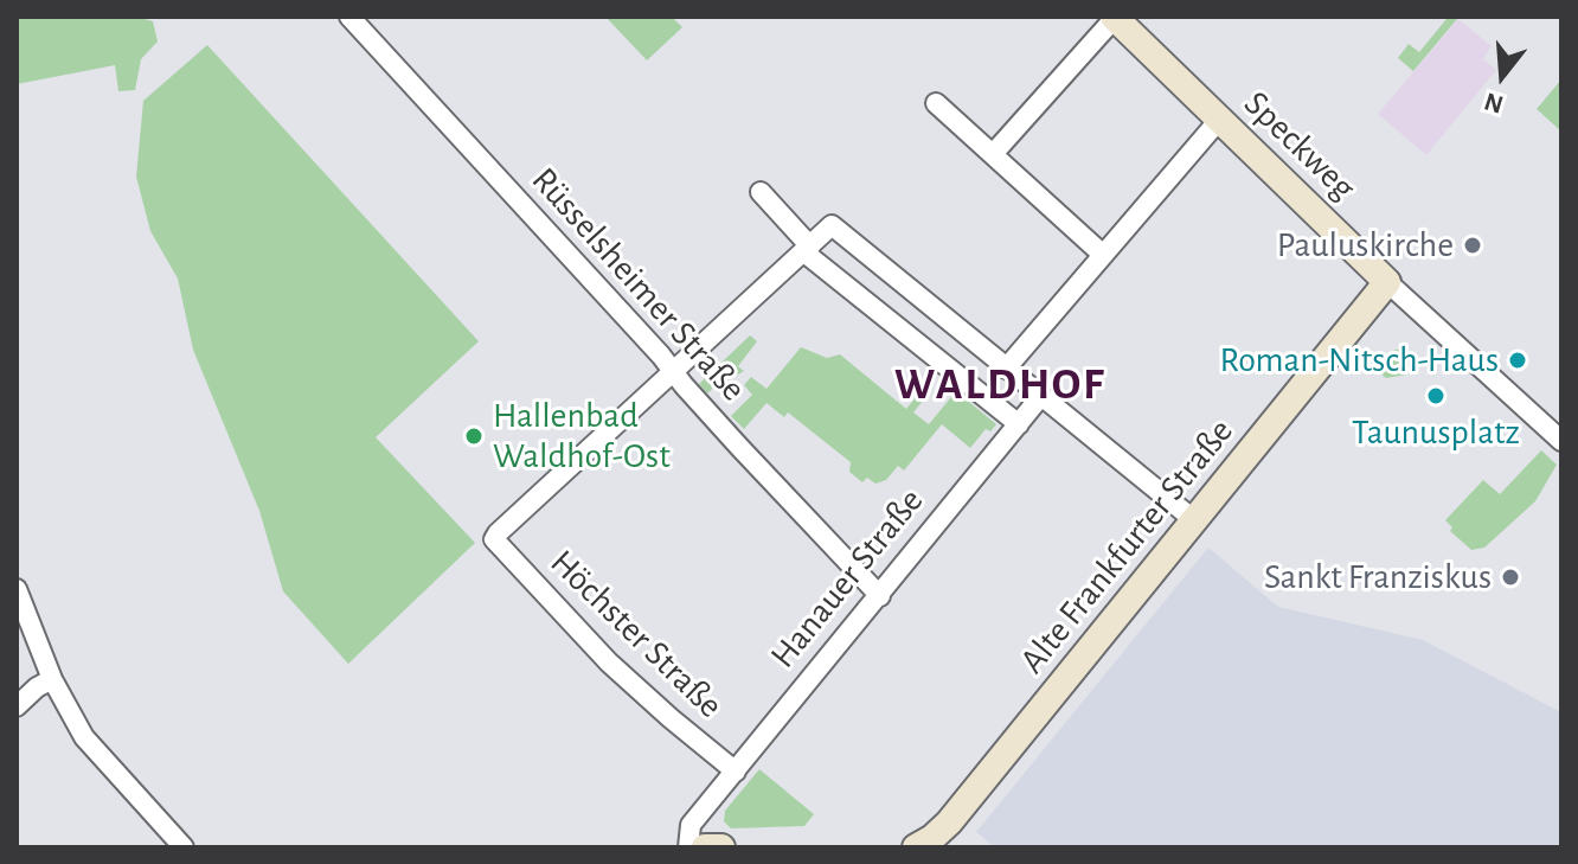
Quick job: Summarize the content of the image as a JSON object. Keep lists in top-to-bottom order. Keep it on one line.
{"streets":{"street":["Speckweg","Rüsselsheimer Straße","Alte Frankfurter Straße","Hanauer Straße","Höchster Straße"]},"crossings":[["Speckweg","Alte Frankfurter Straße"],["Rüsselsheimer Straße","Hanauer Straße"],["Rüsselsheimer Straße","Höchster Straße"],["Hanauer Straße","Höchster Straße"]],"districts":["WALDHOF"],"places":["Pauluskirche","Roman-Nitsch-Haus","Taunusplatz","Hallenbad Waldhof-Ost","Sankt Franziskus"],"north":"bottom"}
